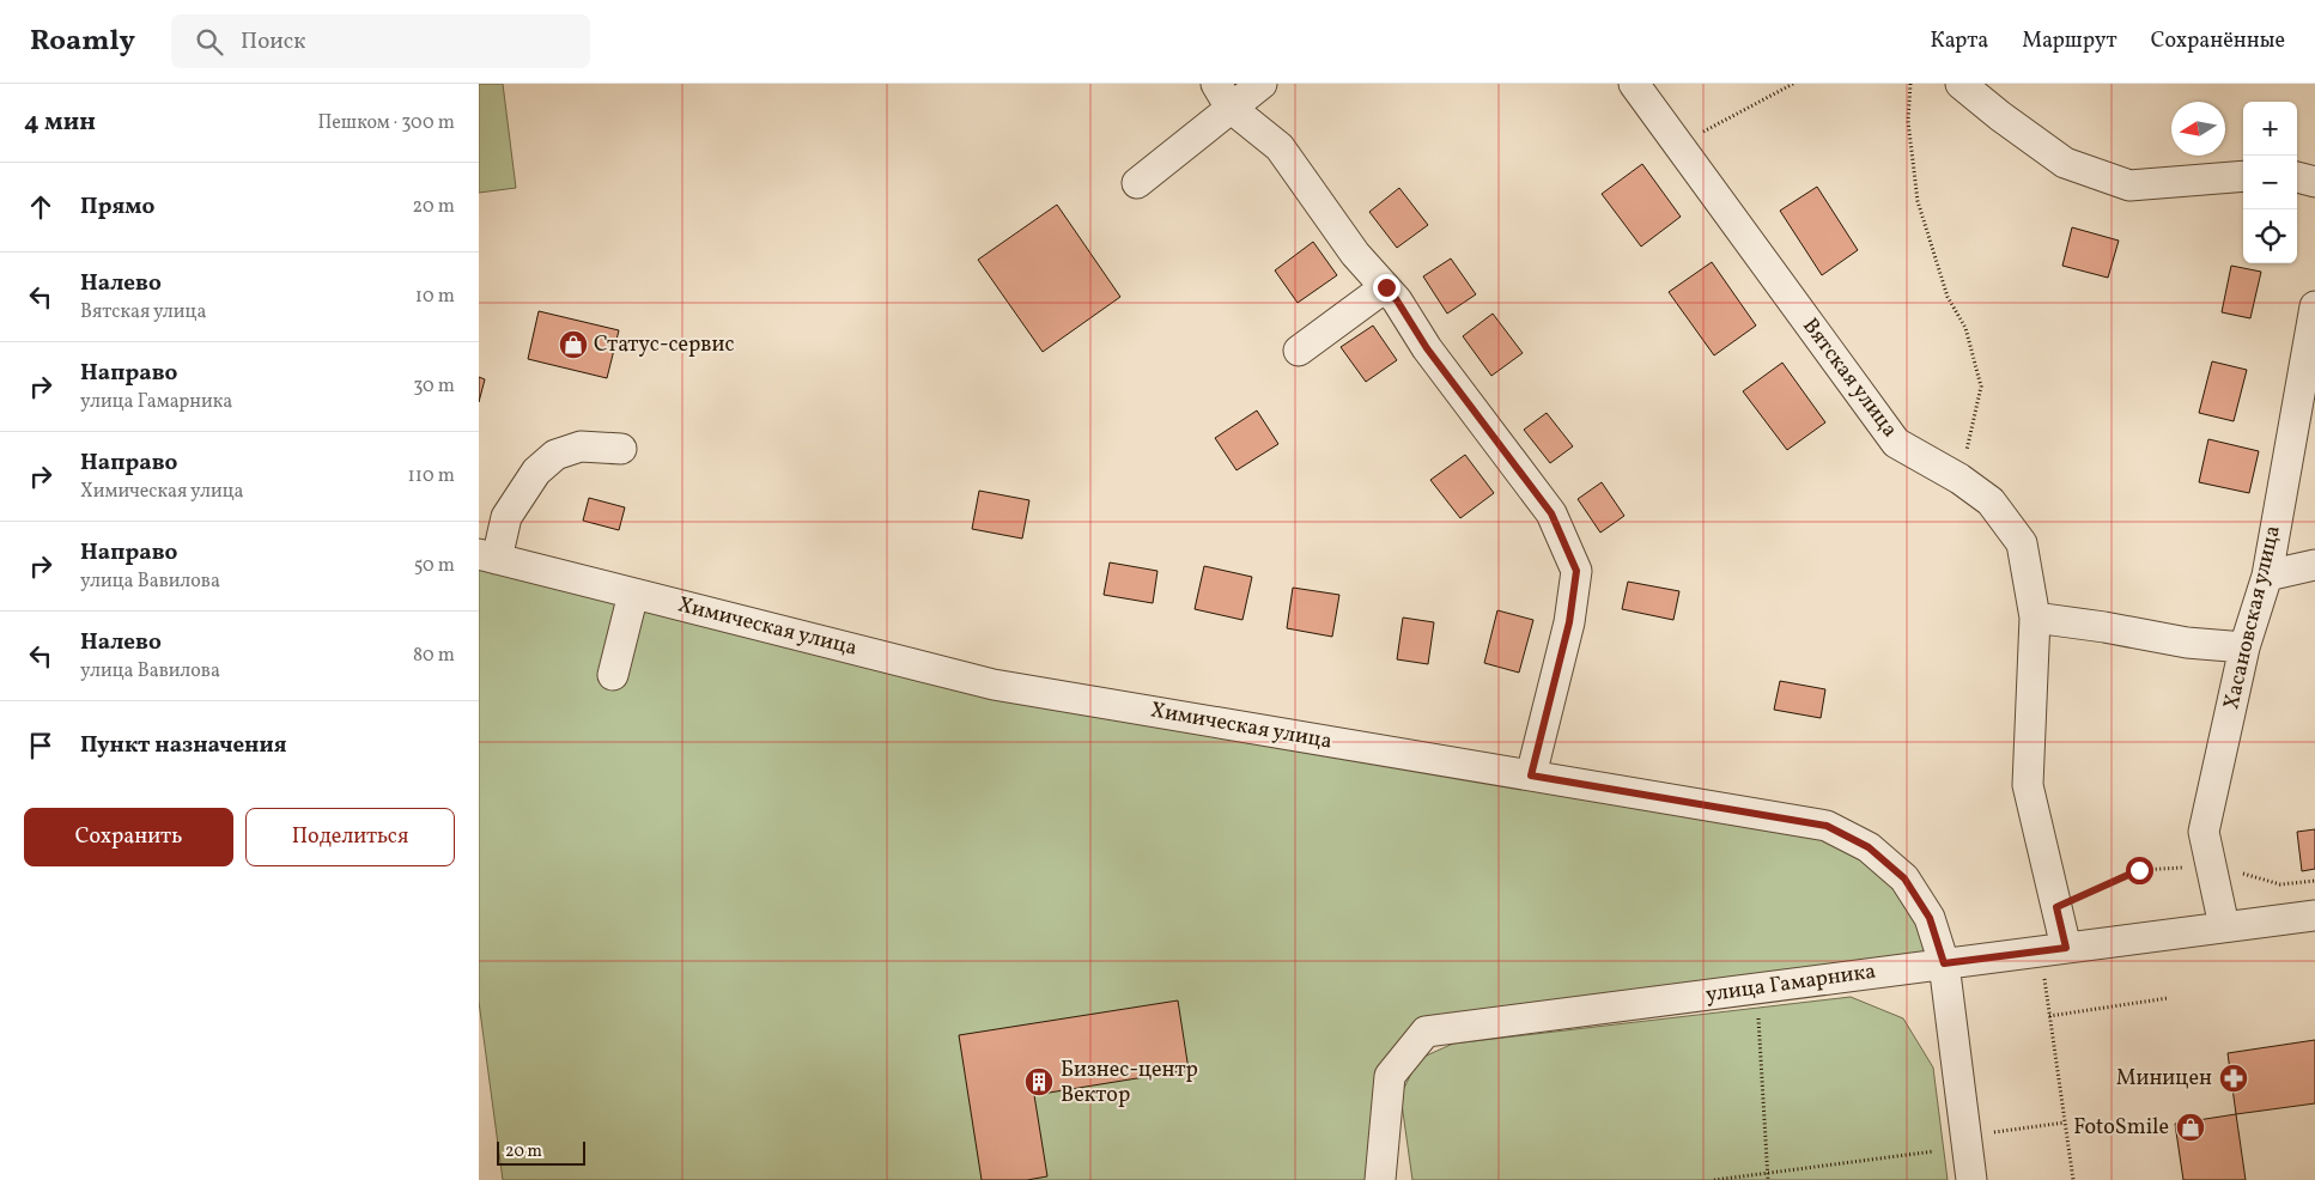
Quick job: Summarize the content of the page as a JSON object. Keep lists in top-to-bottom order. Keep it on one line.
{"streets":{"street":["Вятская улица","Хасановская улица","Химическая улица","улица Гамарника"]},"crossings":[["Вятская улица","улица Гамарника"],["Хасановская улица","улица Гамарника"],["Химическая улица","улица Гамарника"]],"places":{"shop":["Статус-сервис","FotoSmile"],"pharmacy":["Миницен"],"building":["Бизнес-центр Вектор"]},"scale_bar":"20 m","north":"left","page":{"header":"Roamly","search":"Поиск","nav":["Карта","Маршрут","Сохранённые"],"heading":["4 мин","Пешком · 300 m"],"map_buttons":["+","−"],"list":[["Прямо","20 m"],["Налево","Вятская улица","10 m"],["Направо","улица Гамарника","30 m"],["Направо","Химическая улица","110 m"],["Направо","улица Вавилова","50 m"],["Налево","улица Вавилова","80 m"],"Пункт назначения"],"buttons":["Сохранить","Поделиться"],"scale":"20 m"}}
